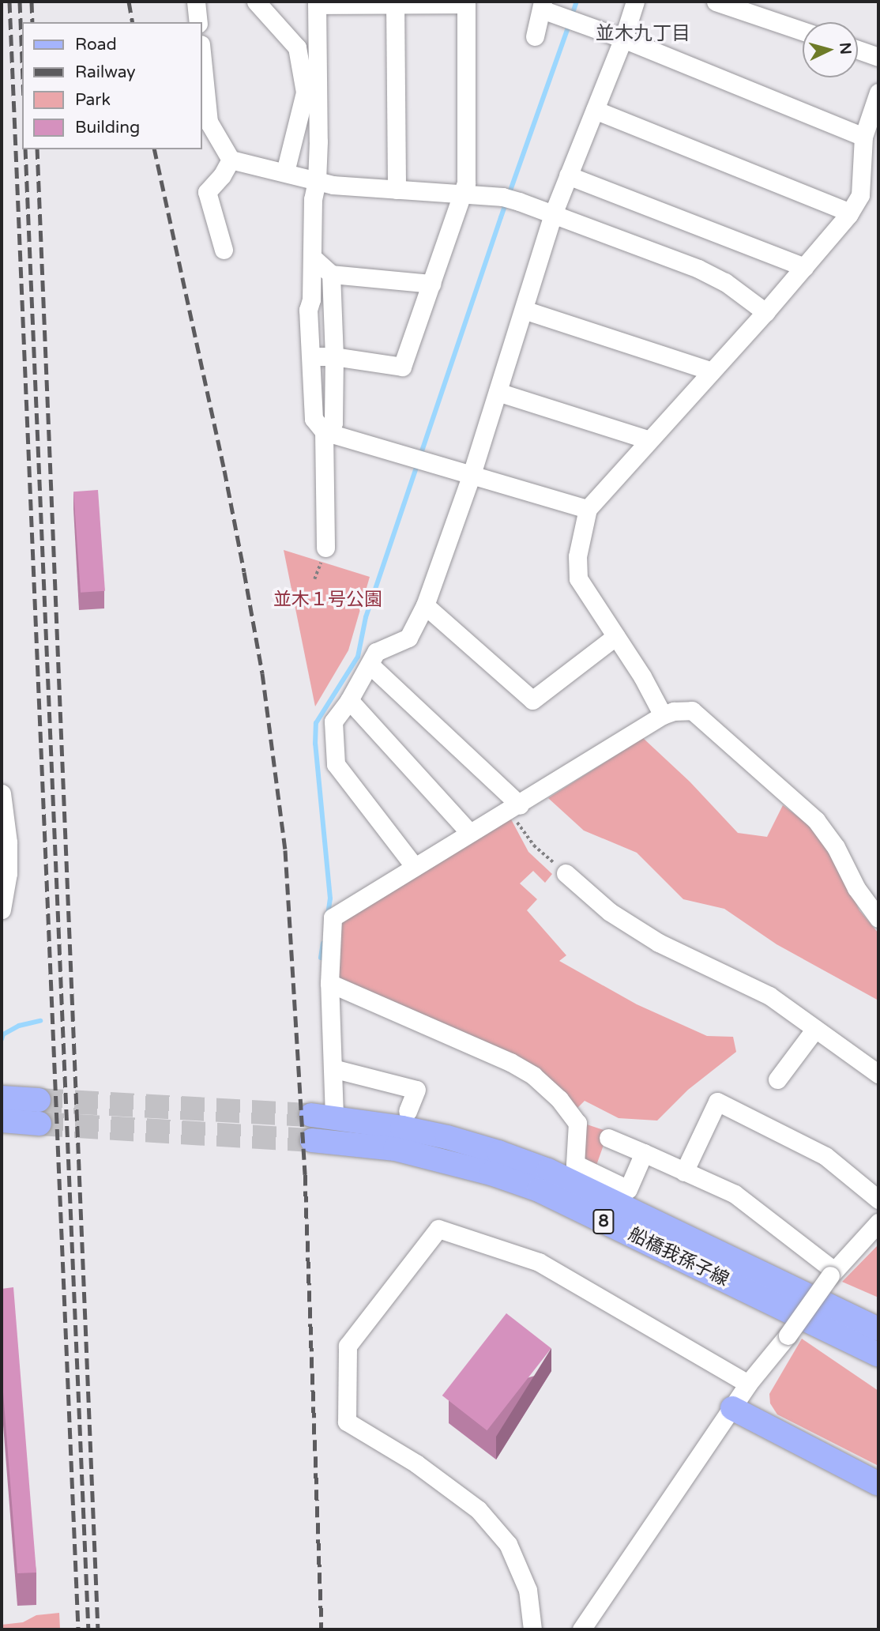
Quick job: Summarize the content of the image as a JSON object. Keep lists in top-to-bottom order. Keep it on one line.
{"streets":{"main road":["8","船橋我孫子線"]},"districts":["並木九丁目"],"parks":["並木１号公園"],"legend":["Road","Railway","Park","Building"],"north":"right"}
